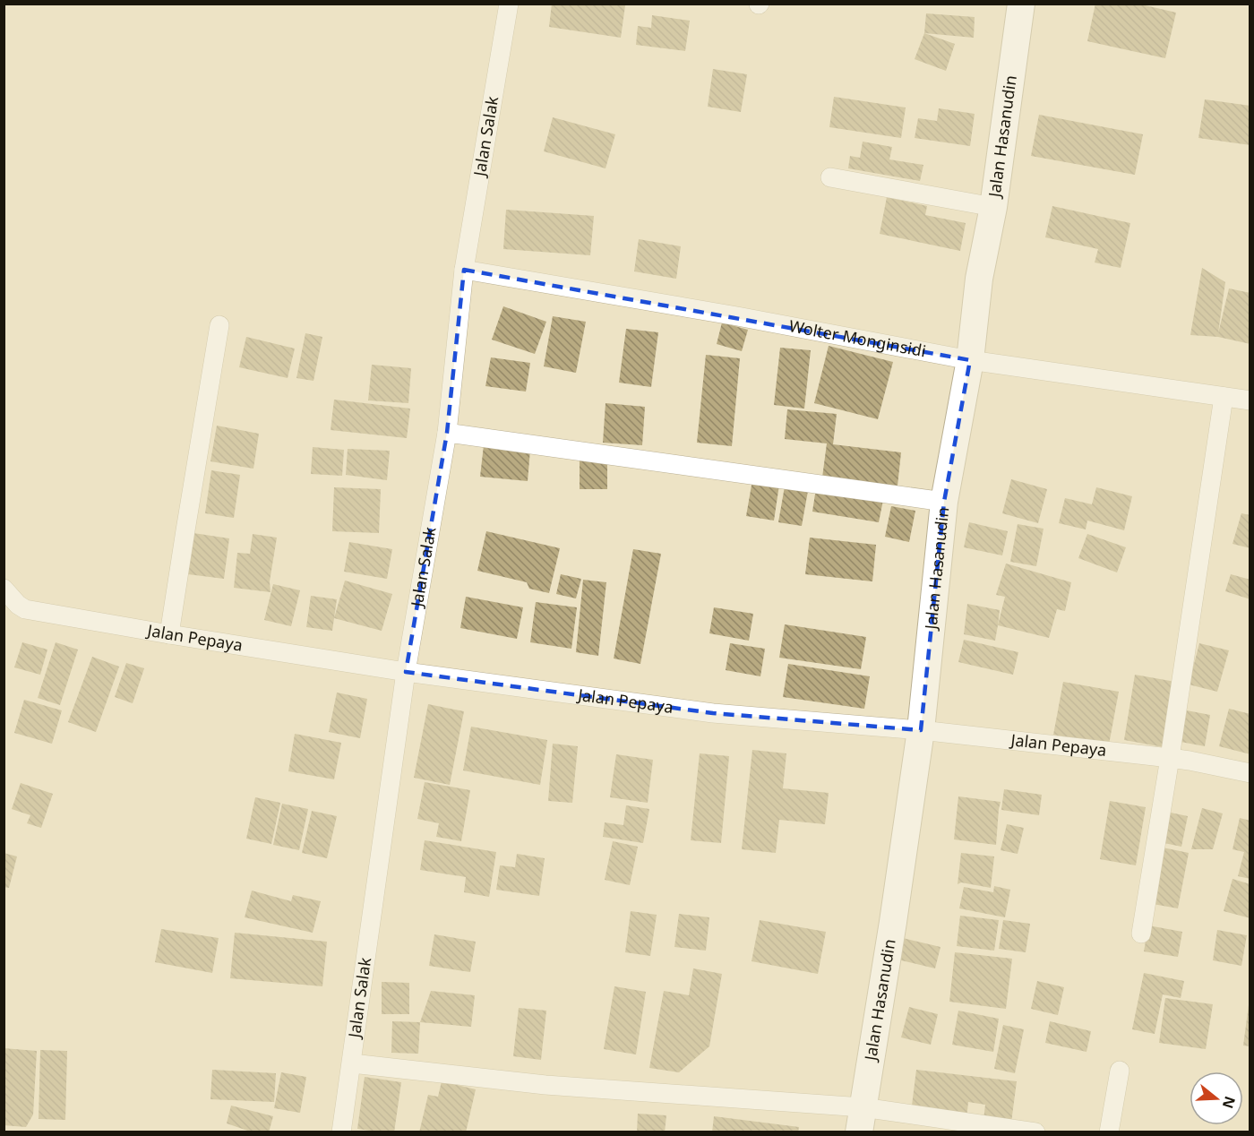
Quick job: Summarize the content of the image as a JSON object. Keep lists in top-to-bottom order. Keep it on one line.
{"streets":{"main road":["Jalan Hasanudin"],"street":["Jalan Salak","Wolter Monginsidi","Jalan Pepaya"]},"crossings":[["Jalan Salak","Wolter Monginsidi"],["Jalan Salak","Jalan Pepaya"],["Jalan Hasanudin","Wolter Monginsidi"],["Jalan Hasanudin","Jalan Pepaya"]],"north":"right"}
